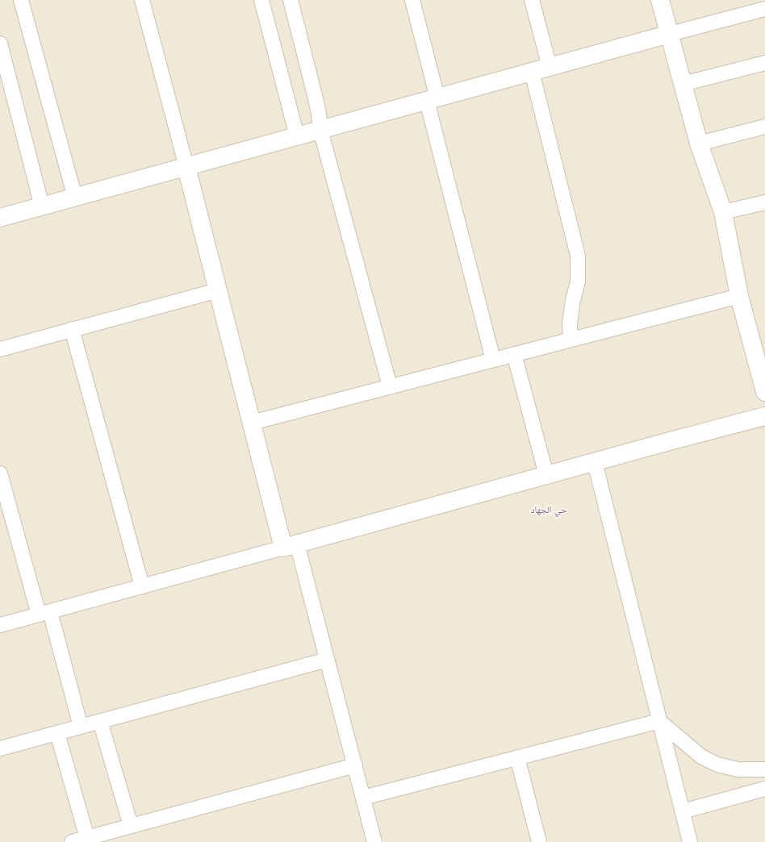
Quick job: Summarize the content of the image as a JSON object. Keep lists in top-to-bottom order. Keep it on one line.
{"districts":["حي الجهاد"]}
